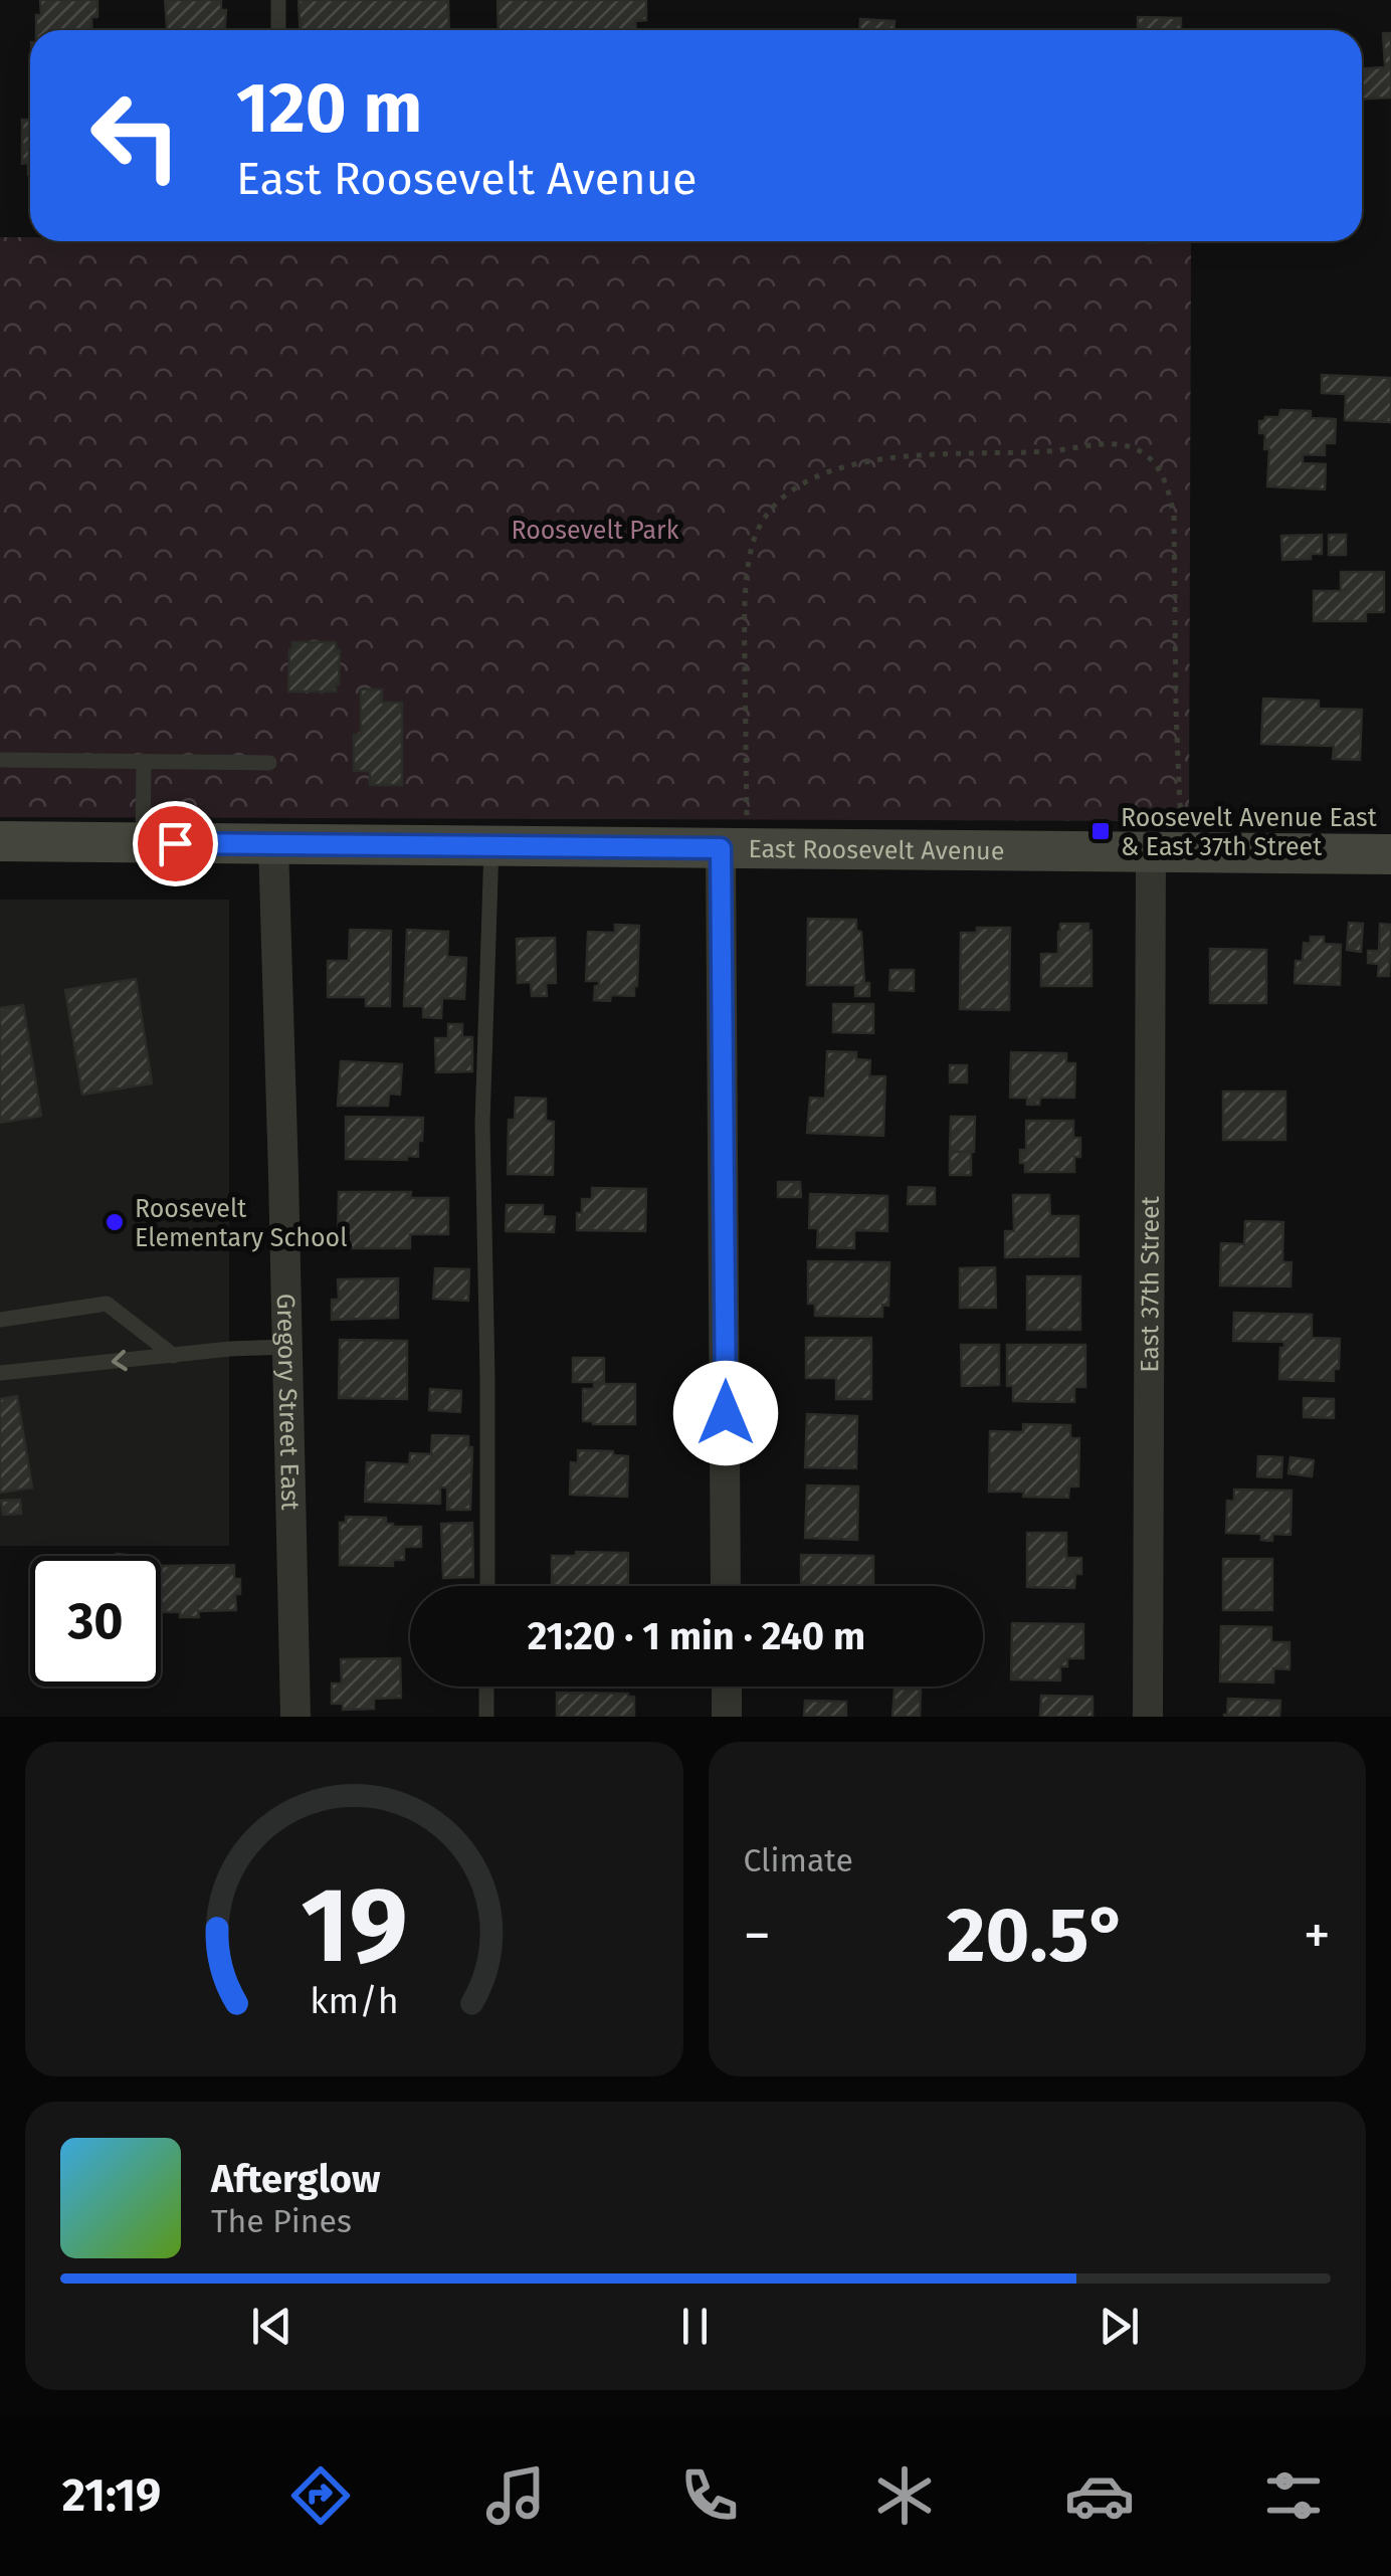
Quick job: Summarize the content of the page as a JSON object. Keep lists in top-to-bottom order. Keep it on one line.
{"streets":{"street":["East Roosevelt Avenue","East 37th Street","Gregory Street East"]},"crossings":[["East Roosevelt Avenue","East 37th Street"],["East Roosevelt Avenue","Gregory Street East"]],"parks":["Roosevelt Park"],"places":{"transit":["Roosevelt Avenue East & East 37th Street"],"other":["Roosevelt Elementary School"]},"page":{"turn":["120 m","East Roosevelt Avenue"],"limit":"30","trip":"21:20 · 1 min · 240 m","tile":"Climate","heat":["−","20.5°","+"],"song":["Afterglow","The Pines"],"tabs":"21:19","gauge":["19","km/h"]}}
